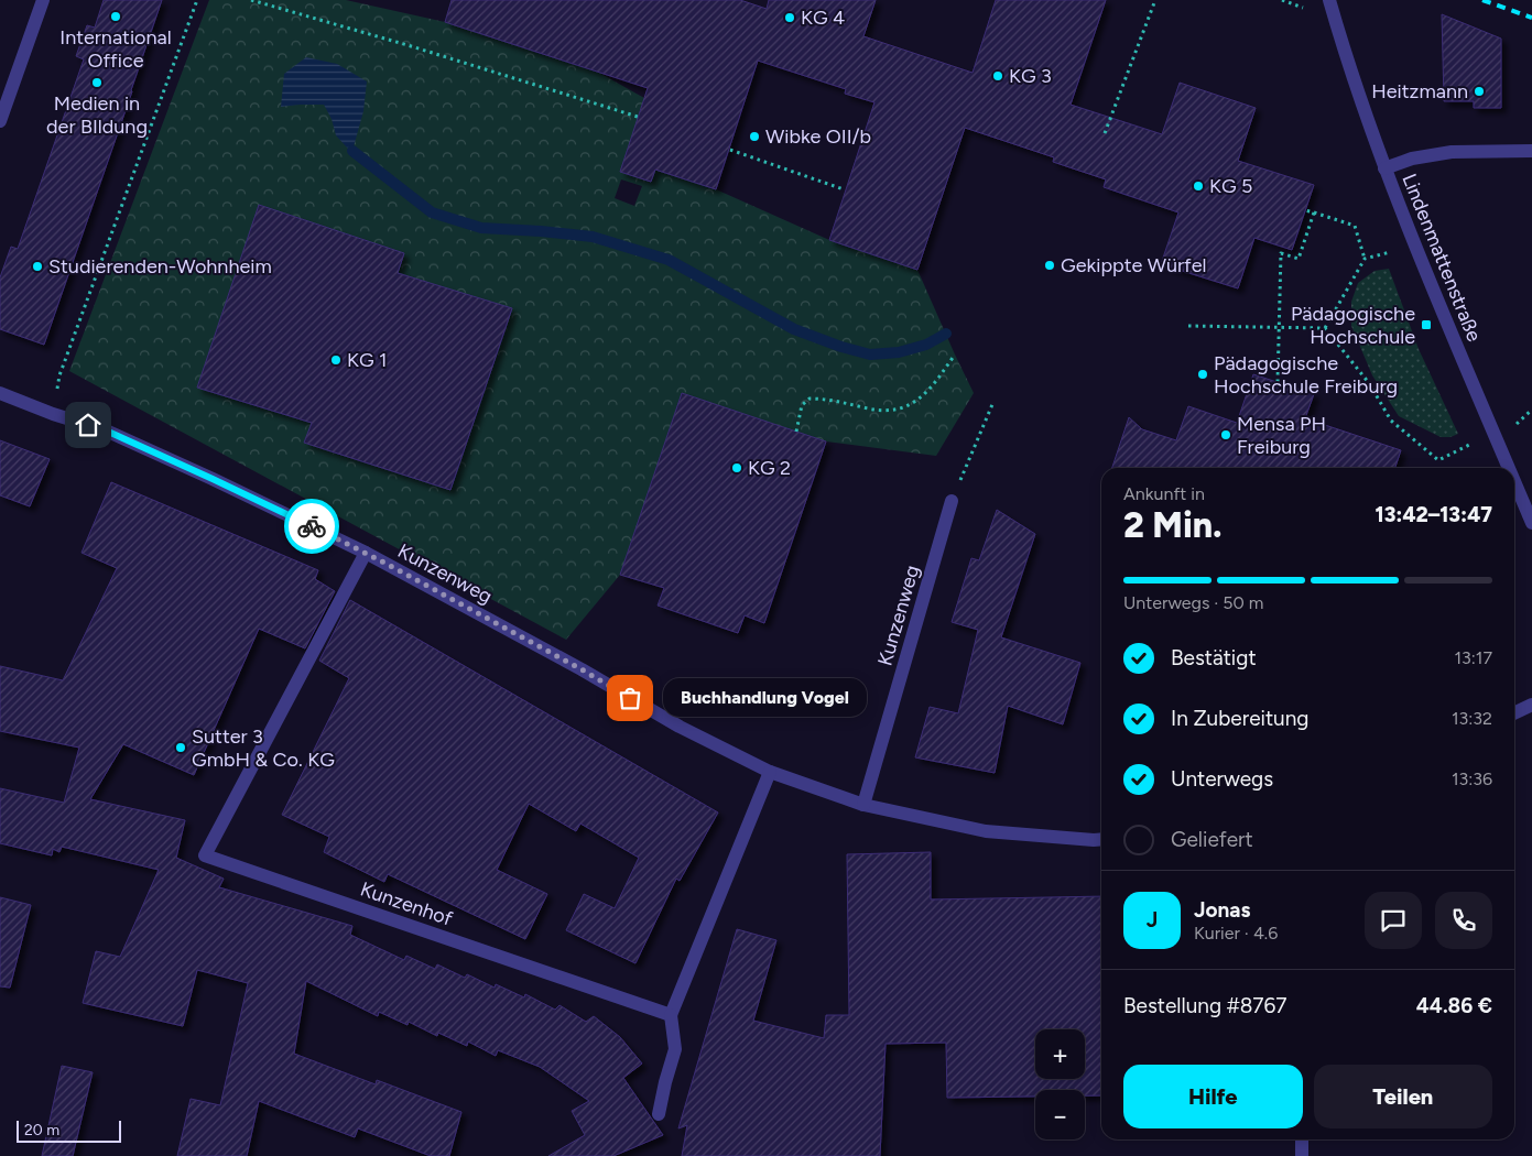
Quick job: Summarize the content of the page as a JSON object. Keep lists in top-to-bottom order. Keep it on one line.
{"streets":{"street":["Lindenmattenstraße","Kunzenweg","Kunzenhof"]},"crossings":[["Kunzenweg","Kunzenhof"]],"places":{"other":["International Office","KG 4","KG 3","Medien in der BIldung","Heitzmann","Wibke OII/b","KG 5","Gekippte Würfel","Studierenden-Wohnheim","KG 1","Pädagogische Hochschule Freiburg","Mensa PH Freiburg","KG 2","Buchhandlung Vogel","Sutter 3 GmbH & Co. KG"],"transit":["Pädagogische Hochschule"]},"scale_bar":"20 m","page":{"heading":["2 Min.","Ankunft in","13:42–13:47"],"panel":["Jonas","Kurier · 4.6","Bestellung #8767","44.86 €"],"bar":"Unterwegs · 50 m","list":[["Bestätigt","13:17"],["In Zubereitung","13:32"],["Unterwegs","13:36"],"Geliefert"],"bubble":"Buchhandlung Vogel","round":"J","map_buttons":["+","−"],"buttons":["Hilfe","Teilen"],"scale":"20 m"}}
